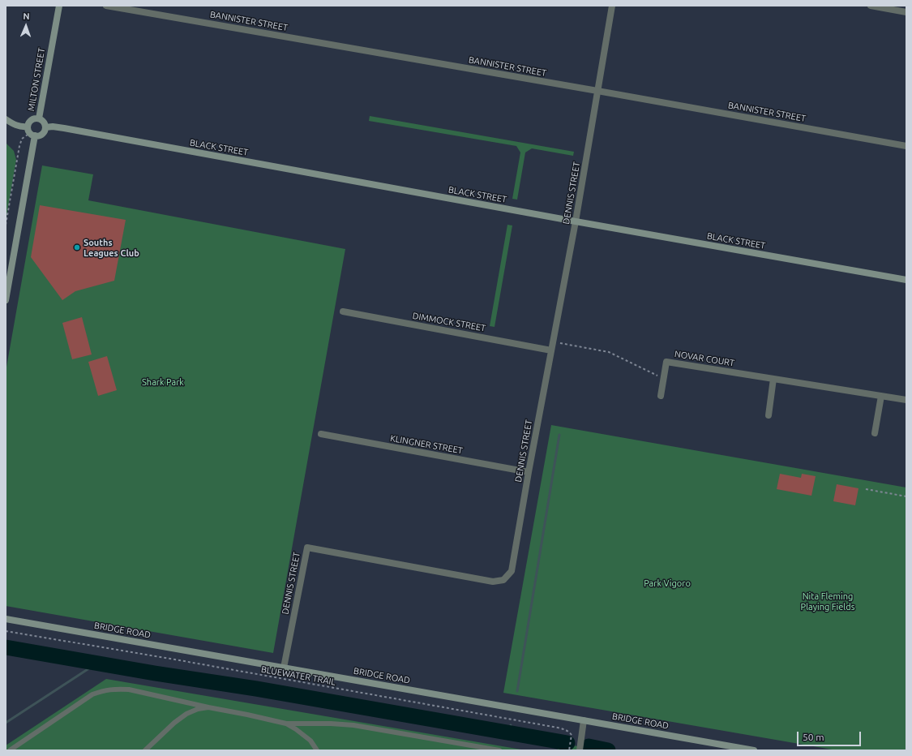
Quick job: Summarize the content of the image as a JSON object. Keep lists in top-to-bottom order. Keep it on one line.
{"streets":{"street":["BANNISTER STREET","MILTON STREET","BLACK STREET","DENNIS STREET","DIMMOCK STREET","NOVAR COURT","KLINGNER STREET","BRIDGE ROAD"],"path":["BLUEWATER TRAIL"]},"crossings":[["BANNISTER STREET","DENNIS STREET"],["MILTON STREET","BLACK STREET"],["BLACK STREET","DENNIS STREET"],["DENNIS STREET","DIMMOCK STREET"],["DENNIS STREET","KLINGNER STREET"],["DENNIS STREET","BRIDGE ROAD"]],"parks":["Shark Park","Park Vigoro","Nita Fleming Playing Fields"],"places":["Souths Leagues Club"],"scale_bar":"50 m","north":"top"}
